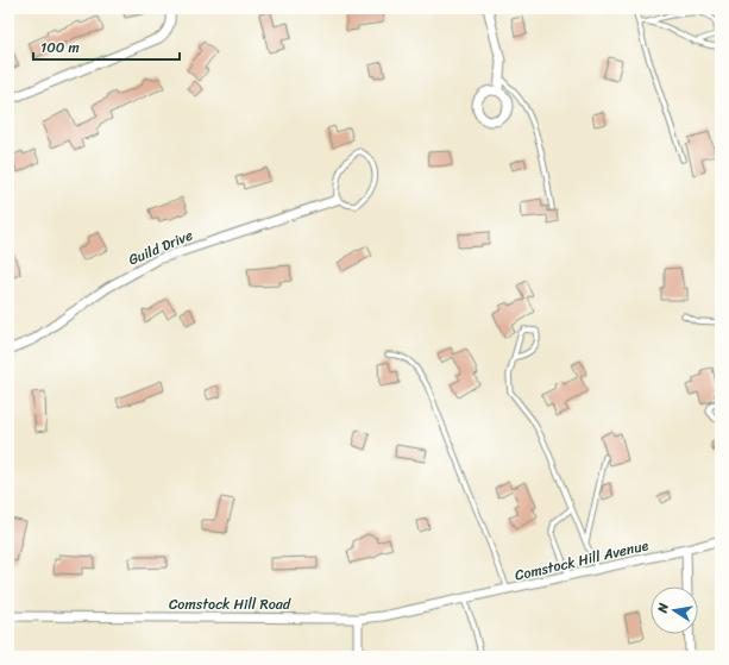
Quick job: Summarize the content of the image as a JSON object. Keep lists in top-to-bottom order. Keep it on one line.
{"streets":{"street":["Guild Drive","Comstock Hill Avenue","Comstock Hill Road"]},"crossings":[["Comstock Hill Avenue","Comstock Hill Road"]],"scale_bar":"100 m","north":"left"}
